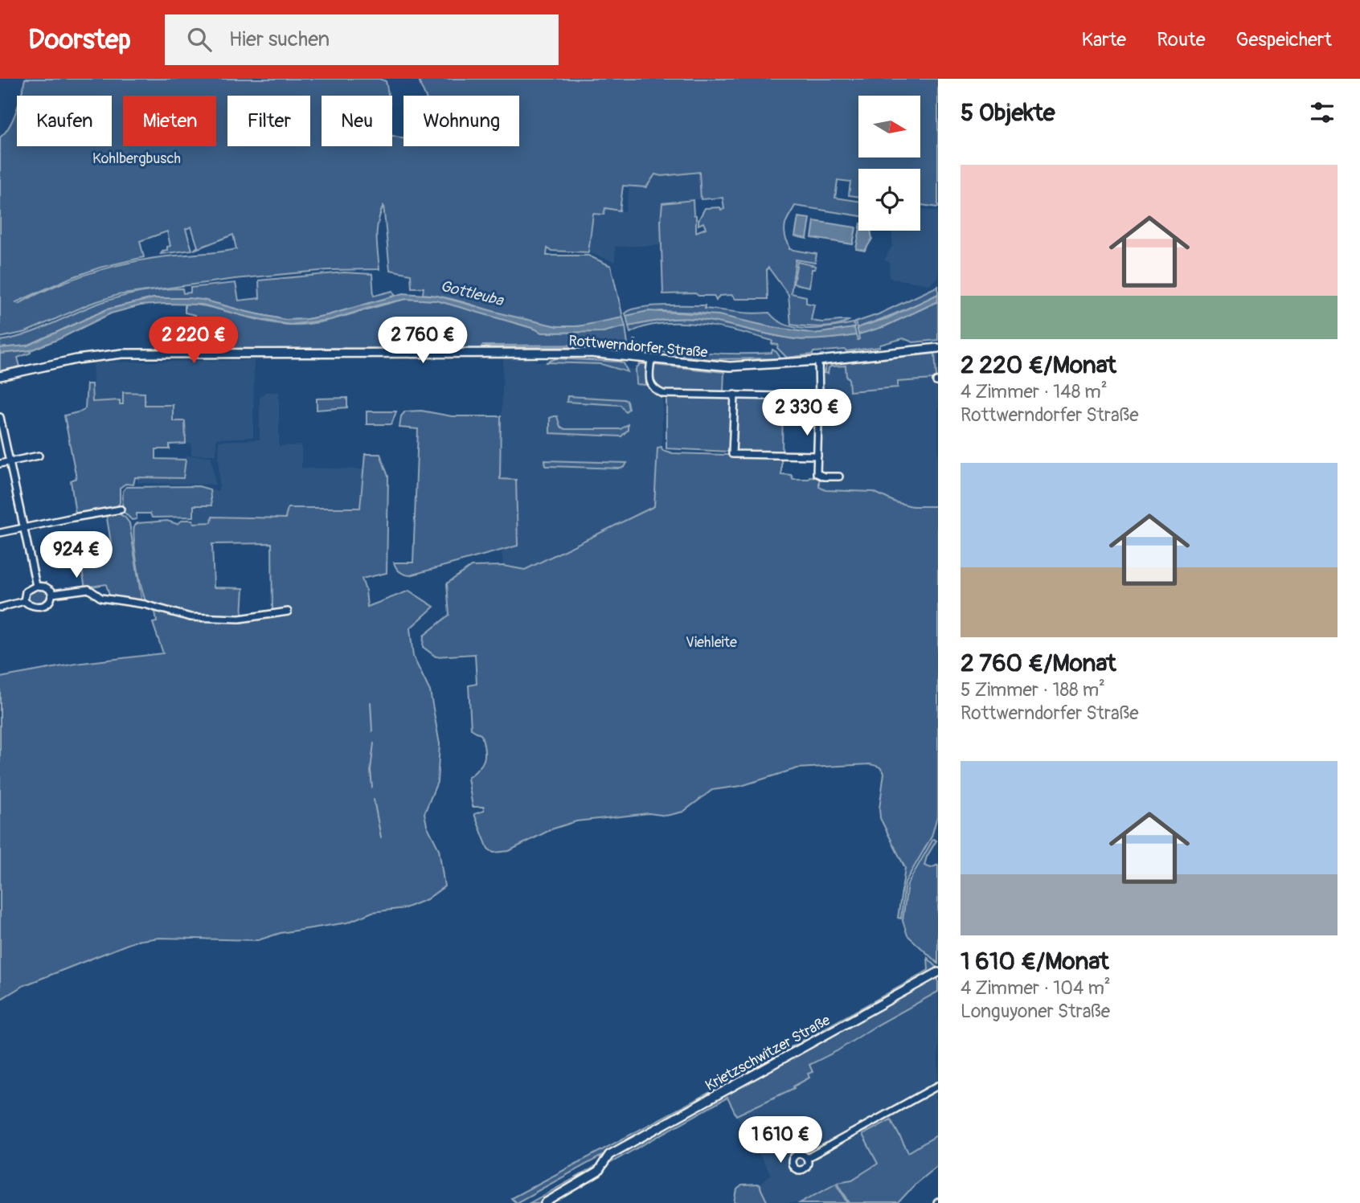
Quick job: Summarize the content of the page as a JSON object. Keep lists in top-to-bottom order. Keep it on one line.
{"streets":{"main road":["Rottwerndorfer Straße","Krietzschwitzer Straße"]},"water":["Gottleuba"],"parks":["Kohlbergbusch","Viehleite"],"north":"right","page":{"header":"Doorstep","search":"Hier suchen","nav":["Karte","Route","Gespeichert"],"heading":"5 Objekte","chip":["Kaufen","Mieten","Filter","Neu","Wohnung"],"list":[{"name":"2 220 €/Monat","note":"4 Zimmer · 148 m² · Rottwerndorfer Straße"},{"name":"2 760 €/Monat","note":"5 Zimmer · 188 m² · Rottwerndorfer Straße"},{"name":"1 610 €/Monat","note":"4 Zimmer · 104 m² · Longuyoner Straße"}],"price":["2 220 €","2 760 €","2 330 €","924 €","1 610 €"]}}
